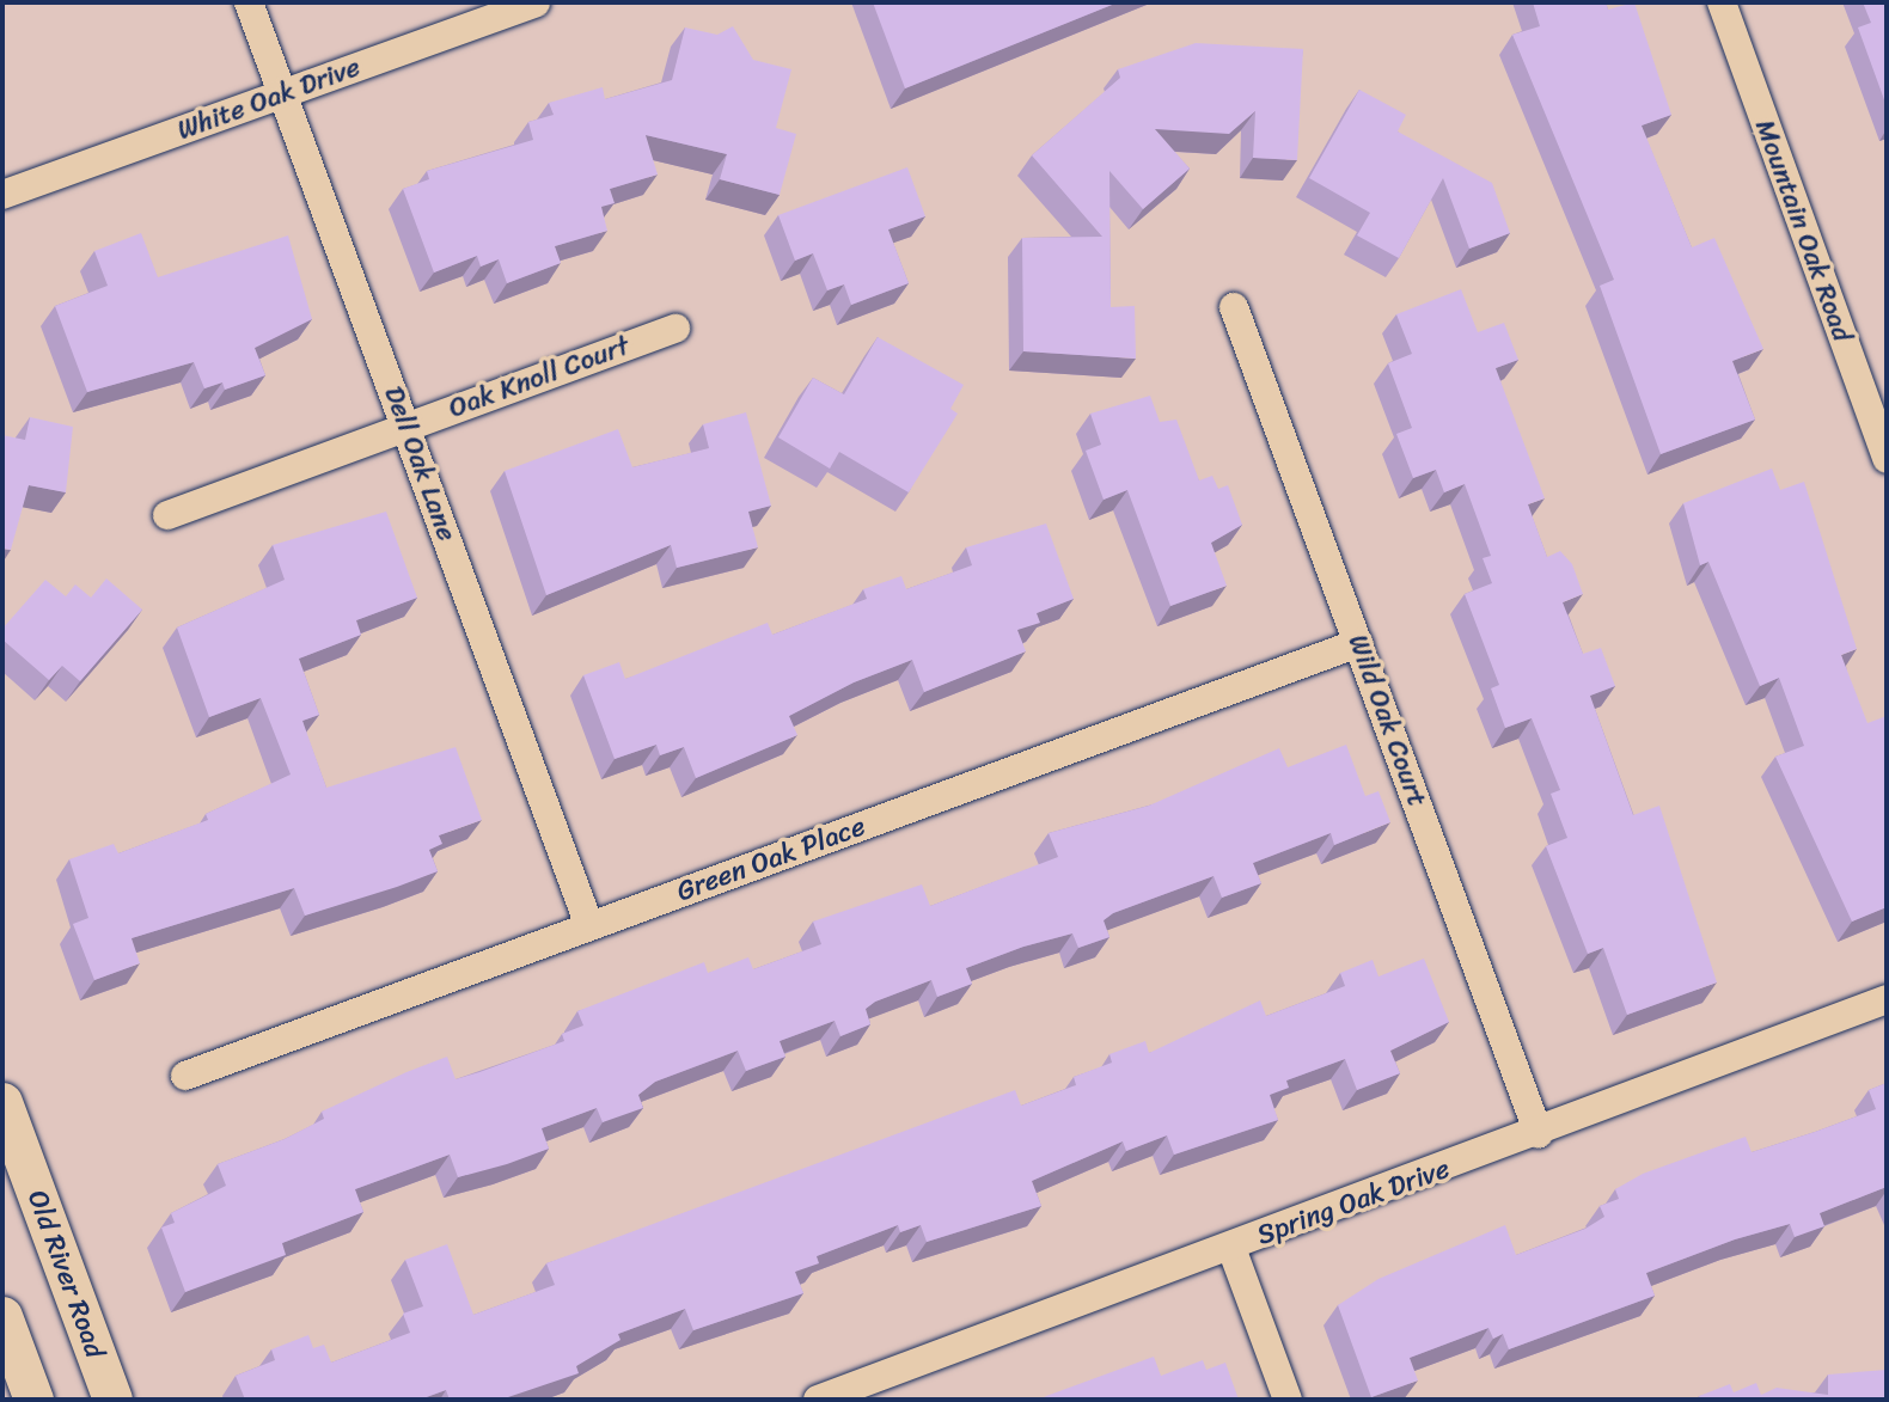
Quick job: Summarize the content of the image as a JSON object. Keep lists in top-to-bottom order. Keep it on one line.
{"streets":{"main road":["Old River Road"],"street":["White Oak Drive","Mountain Oak Road","Oak Knoll Court","Dell Oak Lane","Wild Oak Court","Green Oak Place","Spring Oak Drive"]},"crossings":[["White Oak Drive","Dell Oak Lane"],["Oak Knoll Court","Dell Oak Lane"],["Dell Oak Lane","Green Oak Place"],["Wild Oak Court","Green Oak Place"],["Wild Oak Court","Spring Oak Drive"]]}
